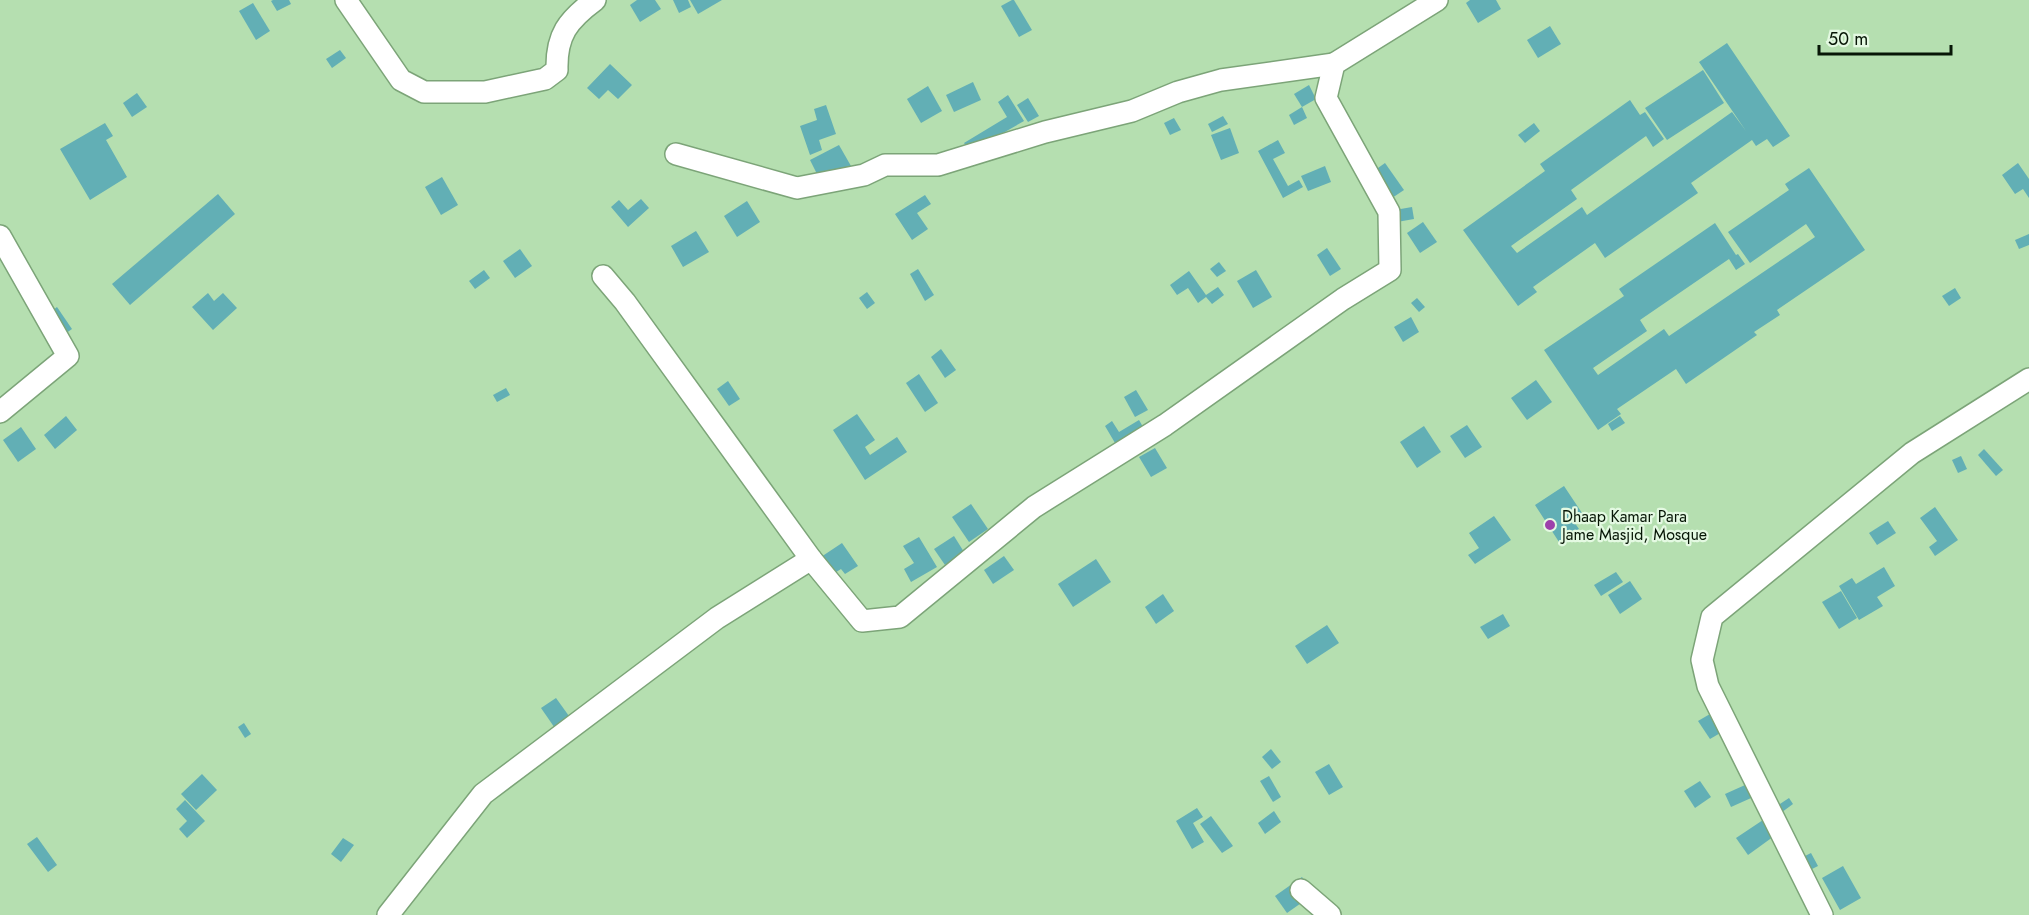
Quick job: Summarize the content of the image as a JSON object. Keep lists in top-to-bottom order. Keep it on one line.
{"places":["Dhaap Kamar Para Jame Masjid, Mosque"],"scale_bar":"50 m"}
